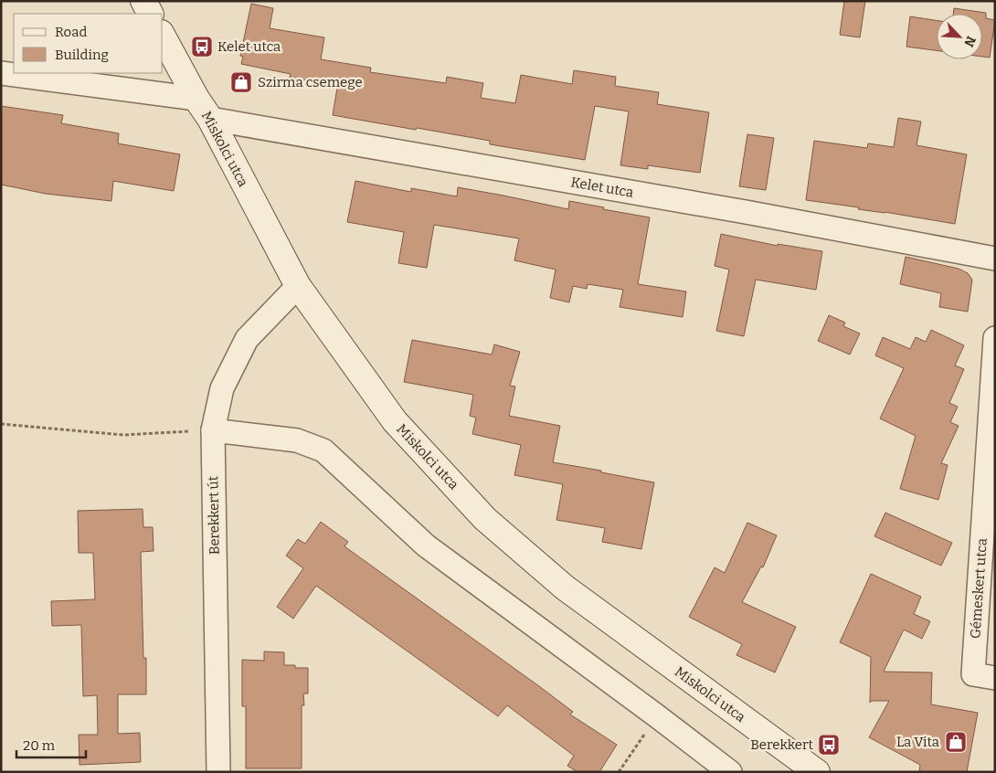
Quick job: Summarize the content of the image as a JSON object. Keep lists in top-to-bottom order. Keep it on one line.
{"streets":{"main road":["Miskolci utca"],"street":["Kelet utca","Berekkert út","Gémeskert utca"]},"crossings":[["Miskolci utca","Kelet utca"],["Miskolci utca","Berekkert út"]],"places":{"bus stop":["Kelet utca","Berekkert"],"shop":["Szirma csemege","La Vita"]},"legend":["Road","Building"],"scale_bar":"20 m","north":"bottom right"}
